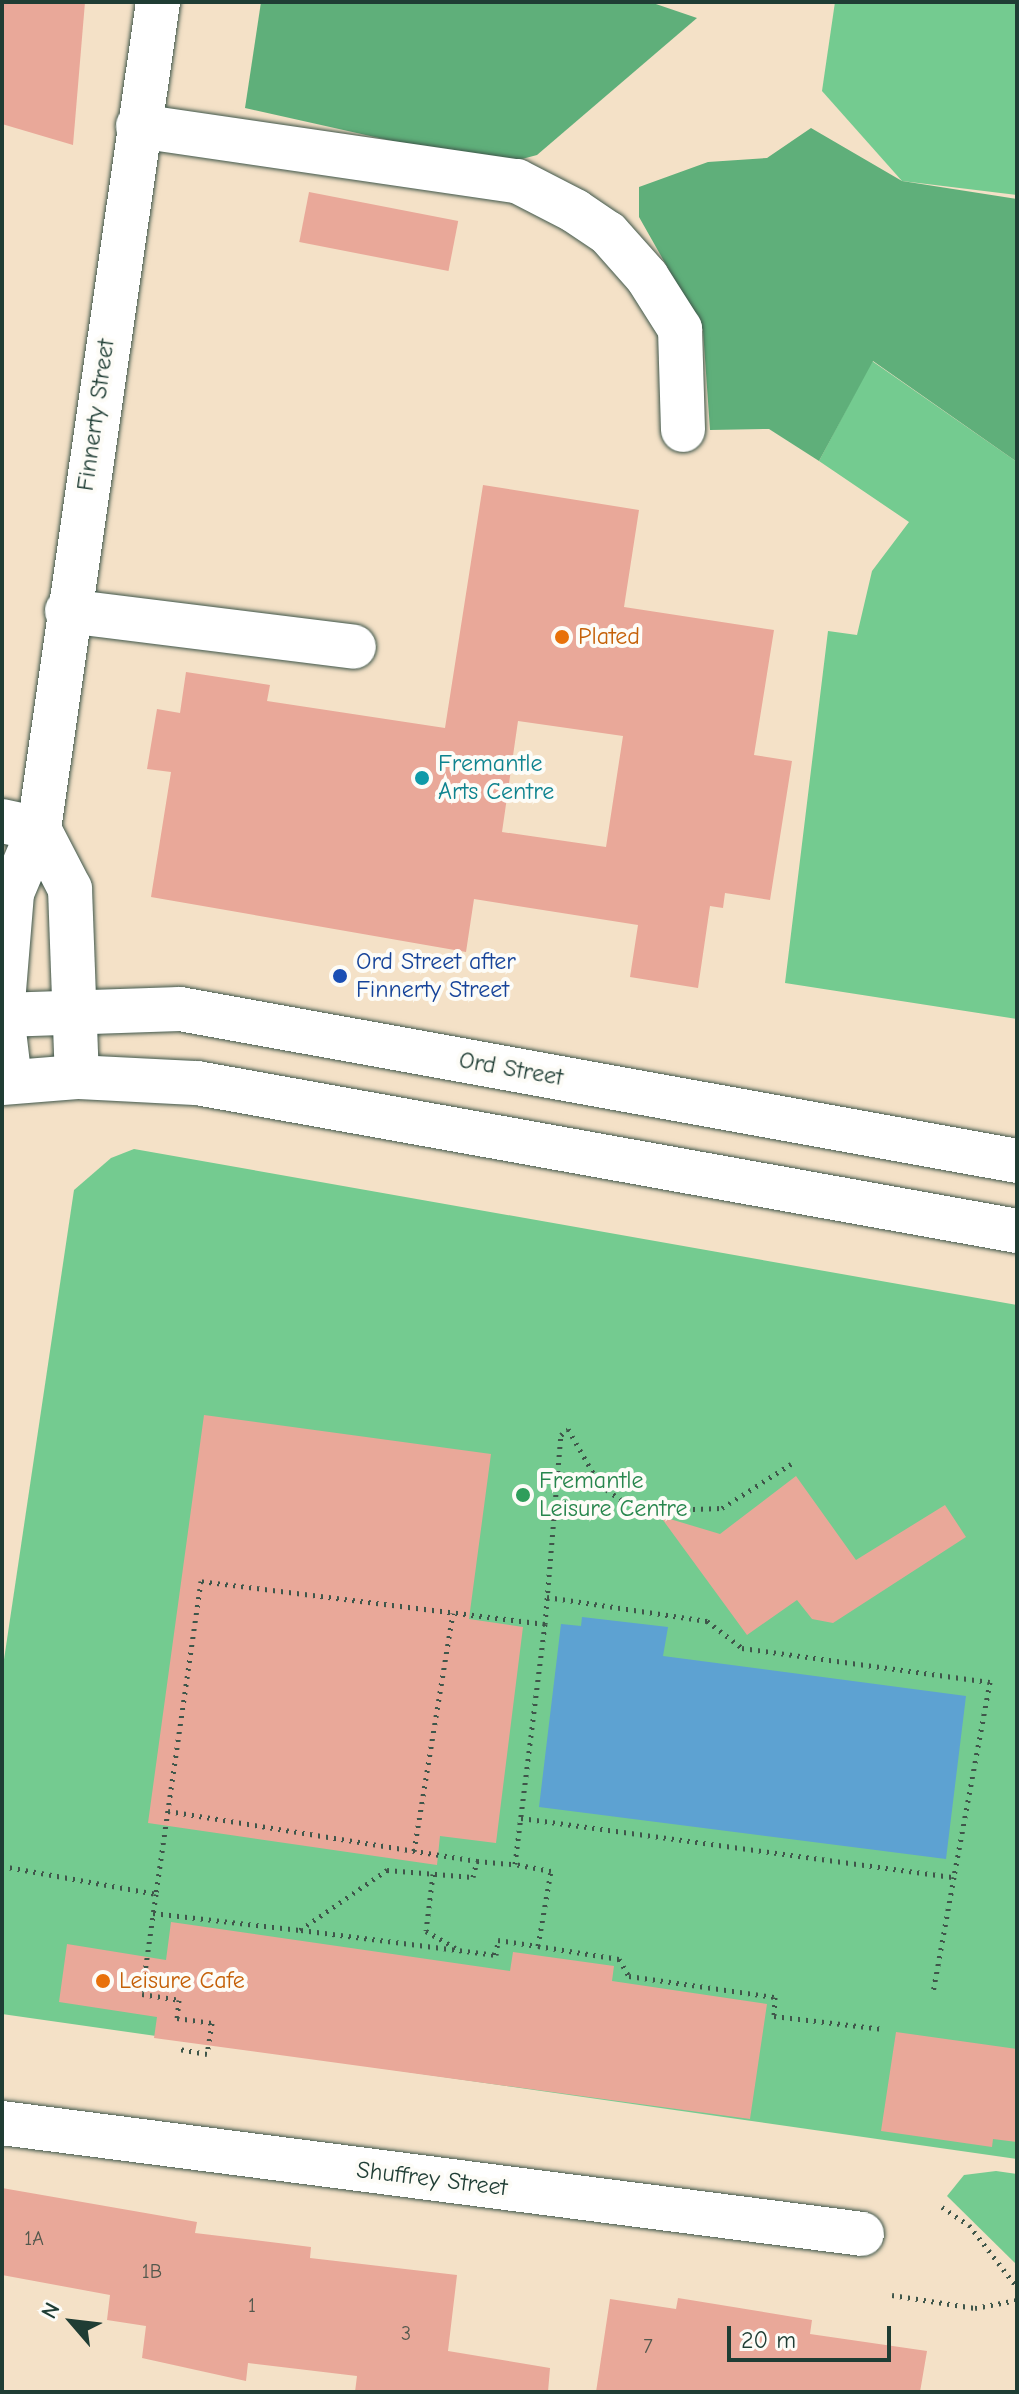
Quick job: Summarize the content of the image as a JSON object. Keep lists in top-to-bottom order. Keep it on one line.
{"streets":{"street":["Finnerty Street","Ord Street","Shuffrey Street"]},"crossings":[["Finnerty Street","Ord Street"]],"places":["Plated","Fremantle Arts Centre","Ord Street after Finnerty Street","Fremantle Leisure Centre","Leisure Cafe"],"house_numbers":["1A","1B","1","3","7"],"scale_bar":"20 m","north":"top left"}
